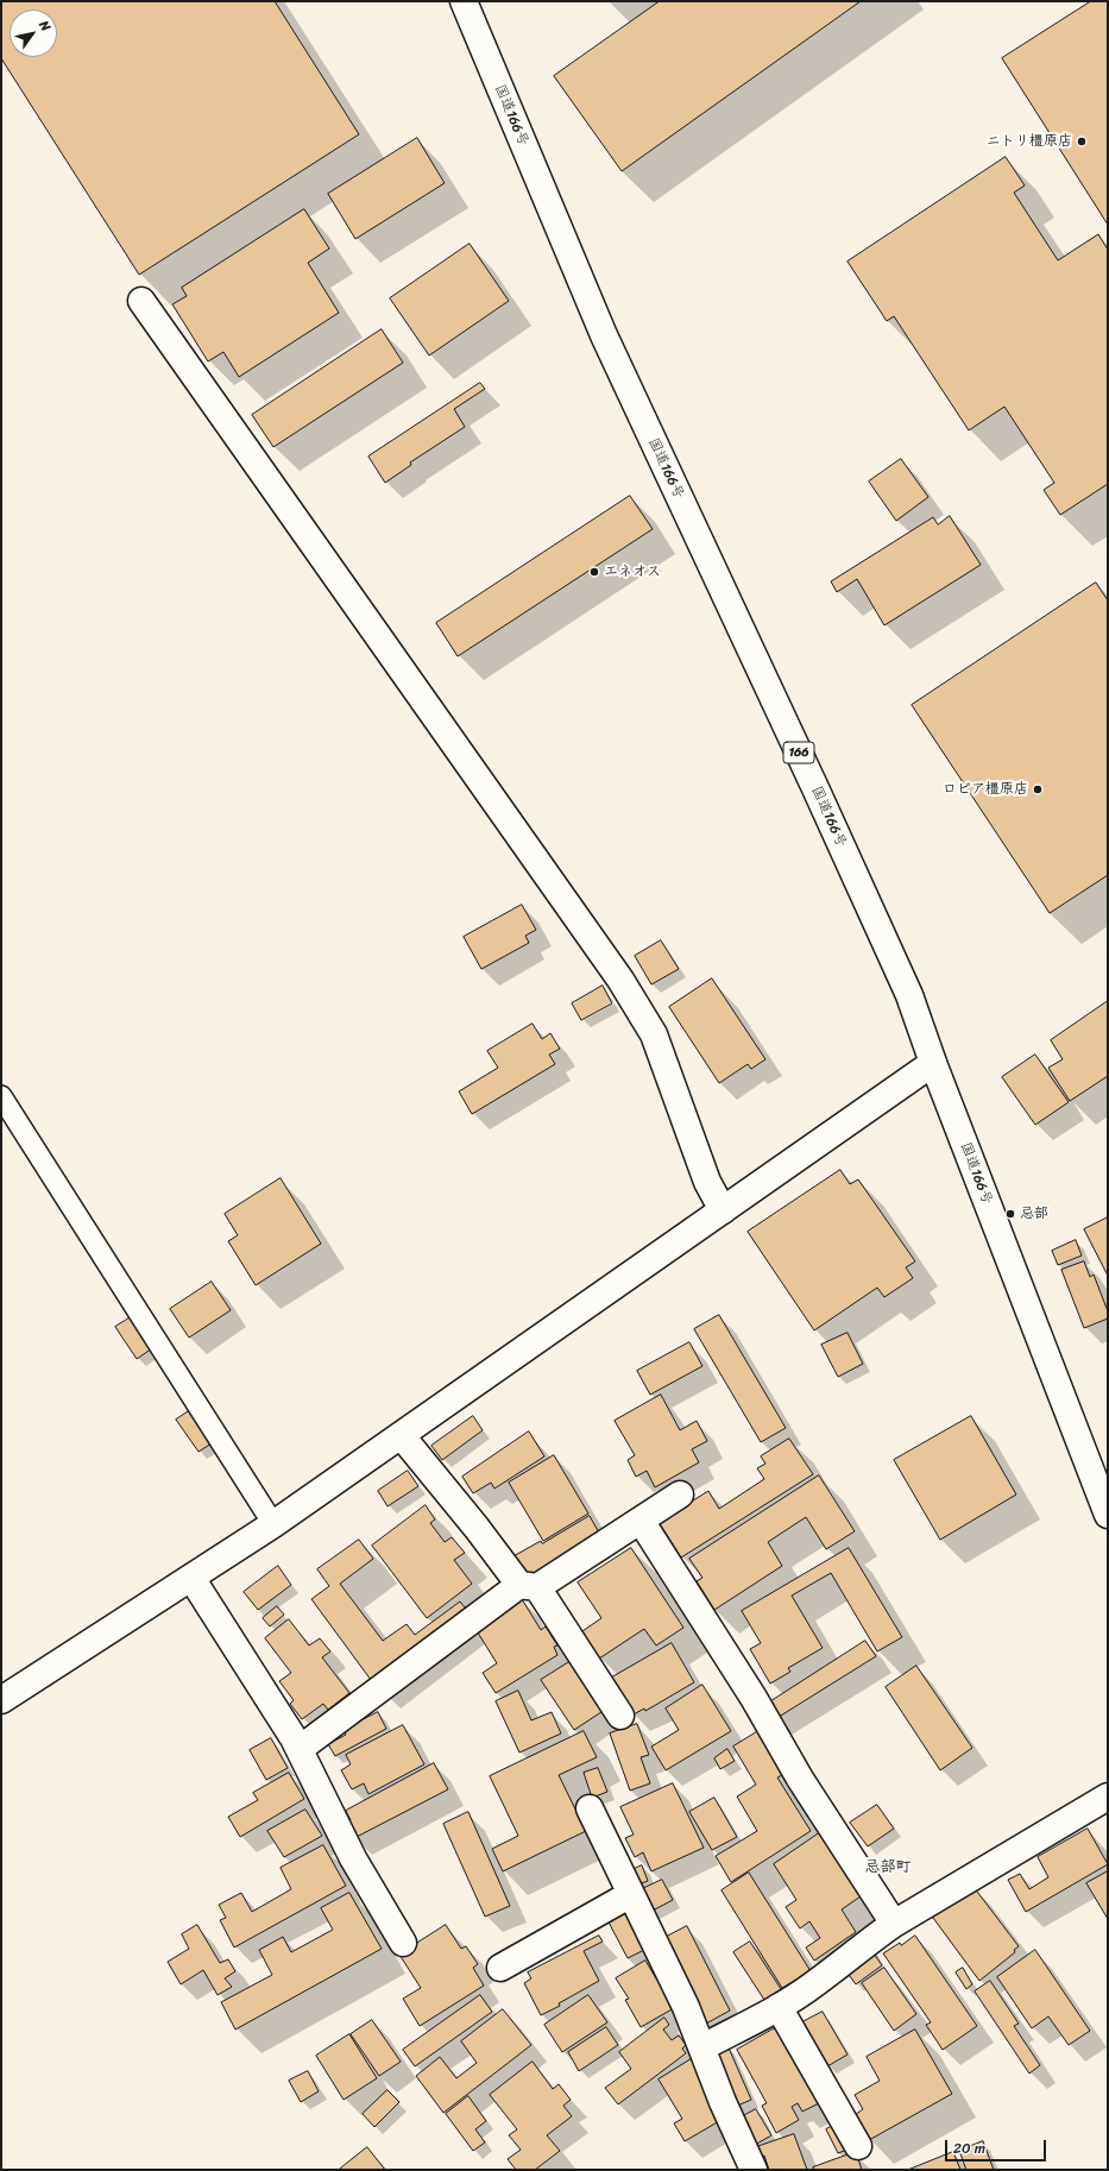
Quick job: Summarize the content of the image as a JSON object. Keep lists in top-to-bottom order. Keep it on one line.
{"streets":{"main road":["国道166号","166"]},"districts":["忌部町"],"places":["ニトリ橿原店","エネオス","ロピア橿原店","忌部"],"scale_bar":"20 m","north":"top right"}
